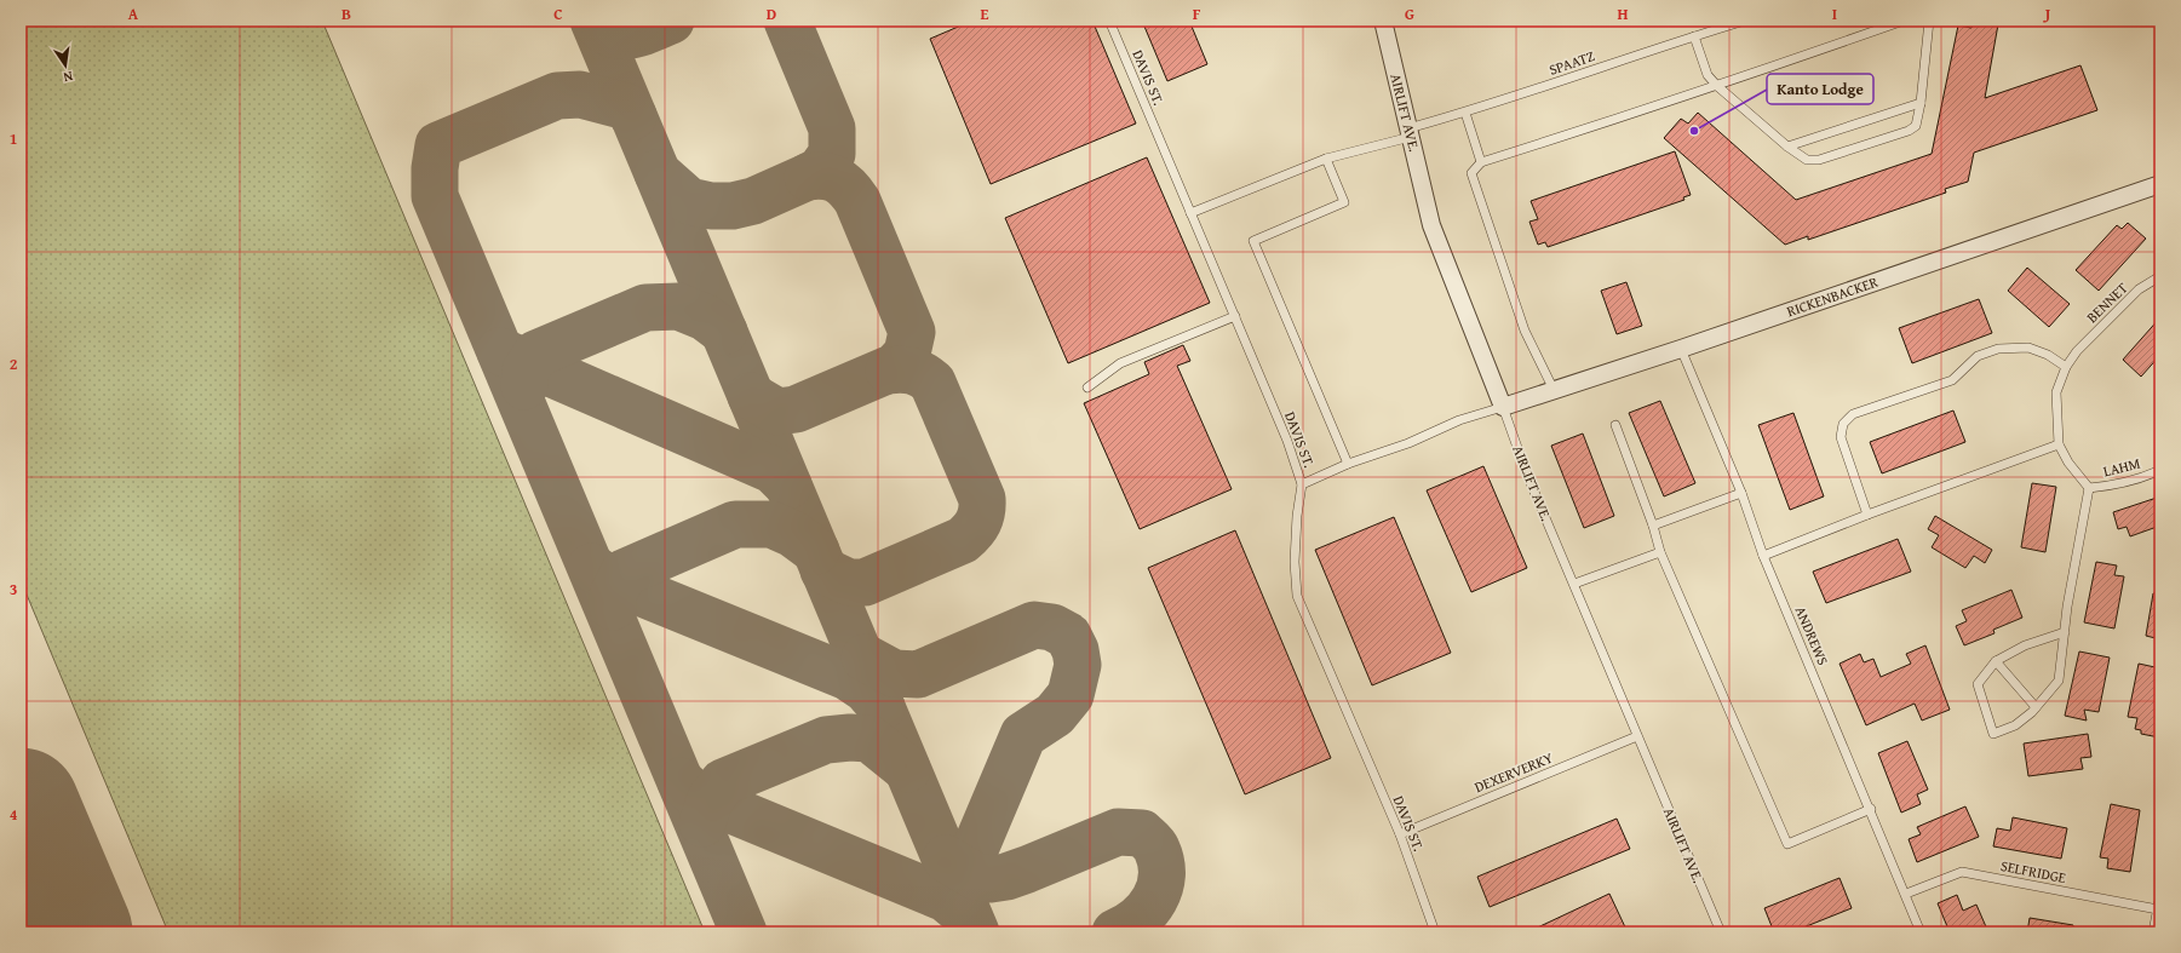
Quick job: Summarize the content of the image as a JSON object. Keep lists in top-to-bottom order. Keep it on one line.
{"streets":{"street":["AIRLIFT AVE.","RICKENBACKER"],"lane":["SPAATZ","DAVIS ST.","BENNET","LAHM","ANDREWS","DEXERVERKY","SELFRIDGE"]},"crossings":[["SPAATZ","DAVIS ST."],["SPAATZ","AIRLIFT AVE."],["DAVIS ST.","DEXERVERKY"],["AIRLIFT AVE.","RICKENBACKER"],["AIRLIFT AVE.","DEXERVERKY"],["RICKENBACKER","ANDREWS"],["ANDREWS","SELFRIDGE"]],"places":["Kanto Lodge"],"north":"bottom","grid":{"columns":["A","B","C","D","E","F","G","H","I","J"],"rows":["1","2","3","4"]}}
